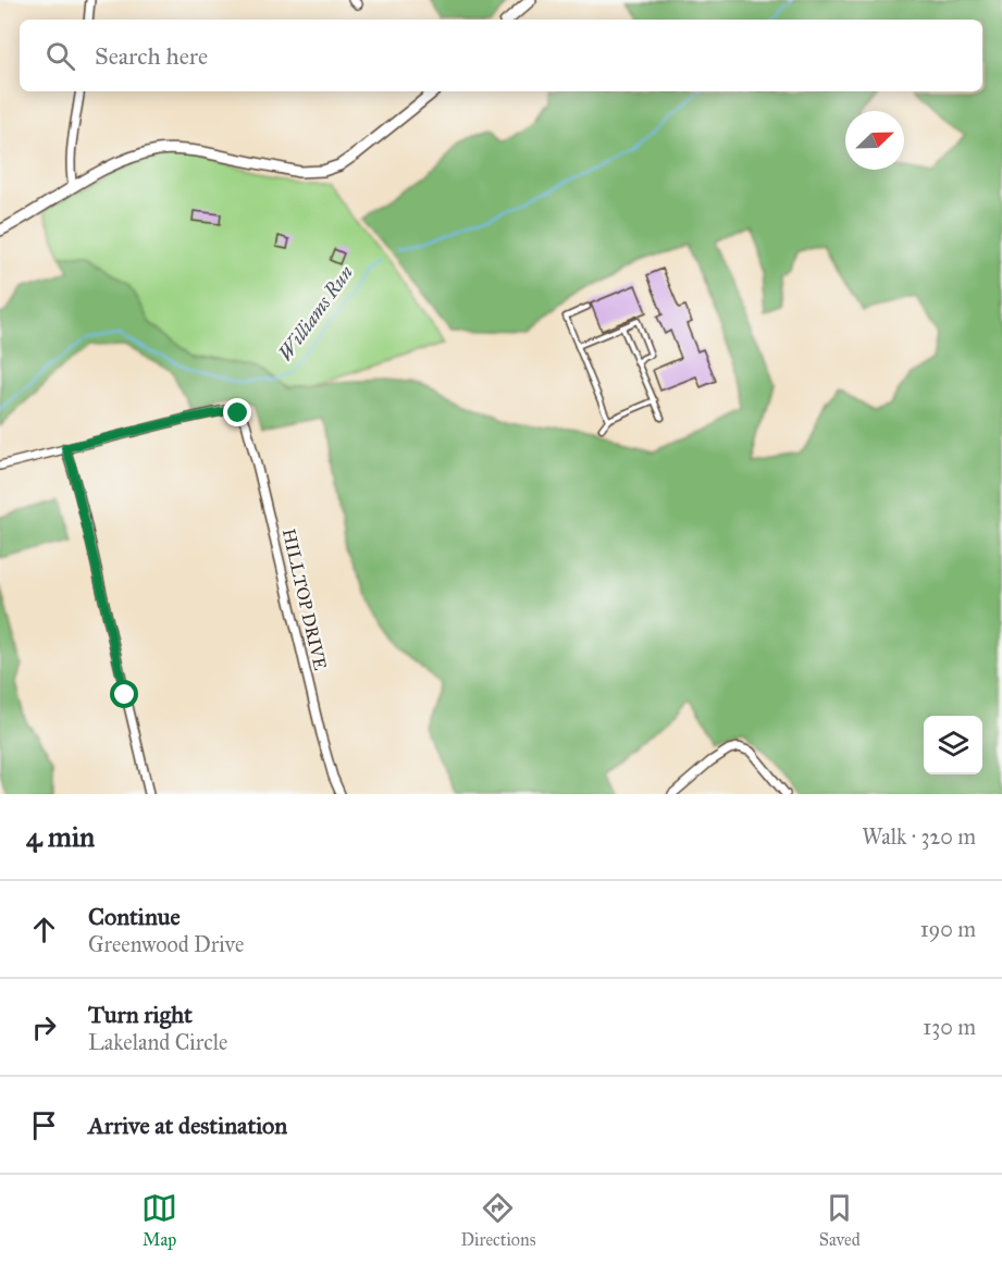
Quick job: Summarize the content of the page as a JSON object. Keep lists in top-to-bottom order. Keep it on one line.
{"streets":{"street":["HILLTOP DRIVE"]},"water":["Williams Run"],"north":"top right","page":{"search":"Search here","heading":["4 min","Walk · 320 m"],"list":[["Continue","Greenwood Drive","190 m"],["Turn right","Lakeland Circle","130 m"],"Arrive at destination"],"nav":["Map","Directions","Saved"]}}
